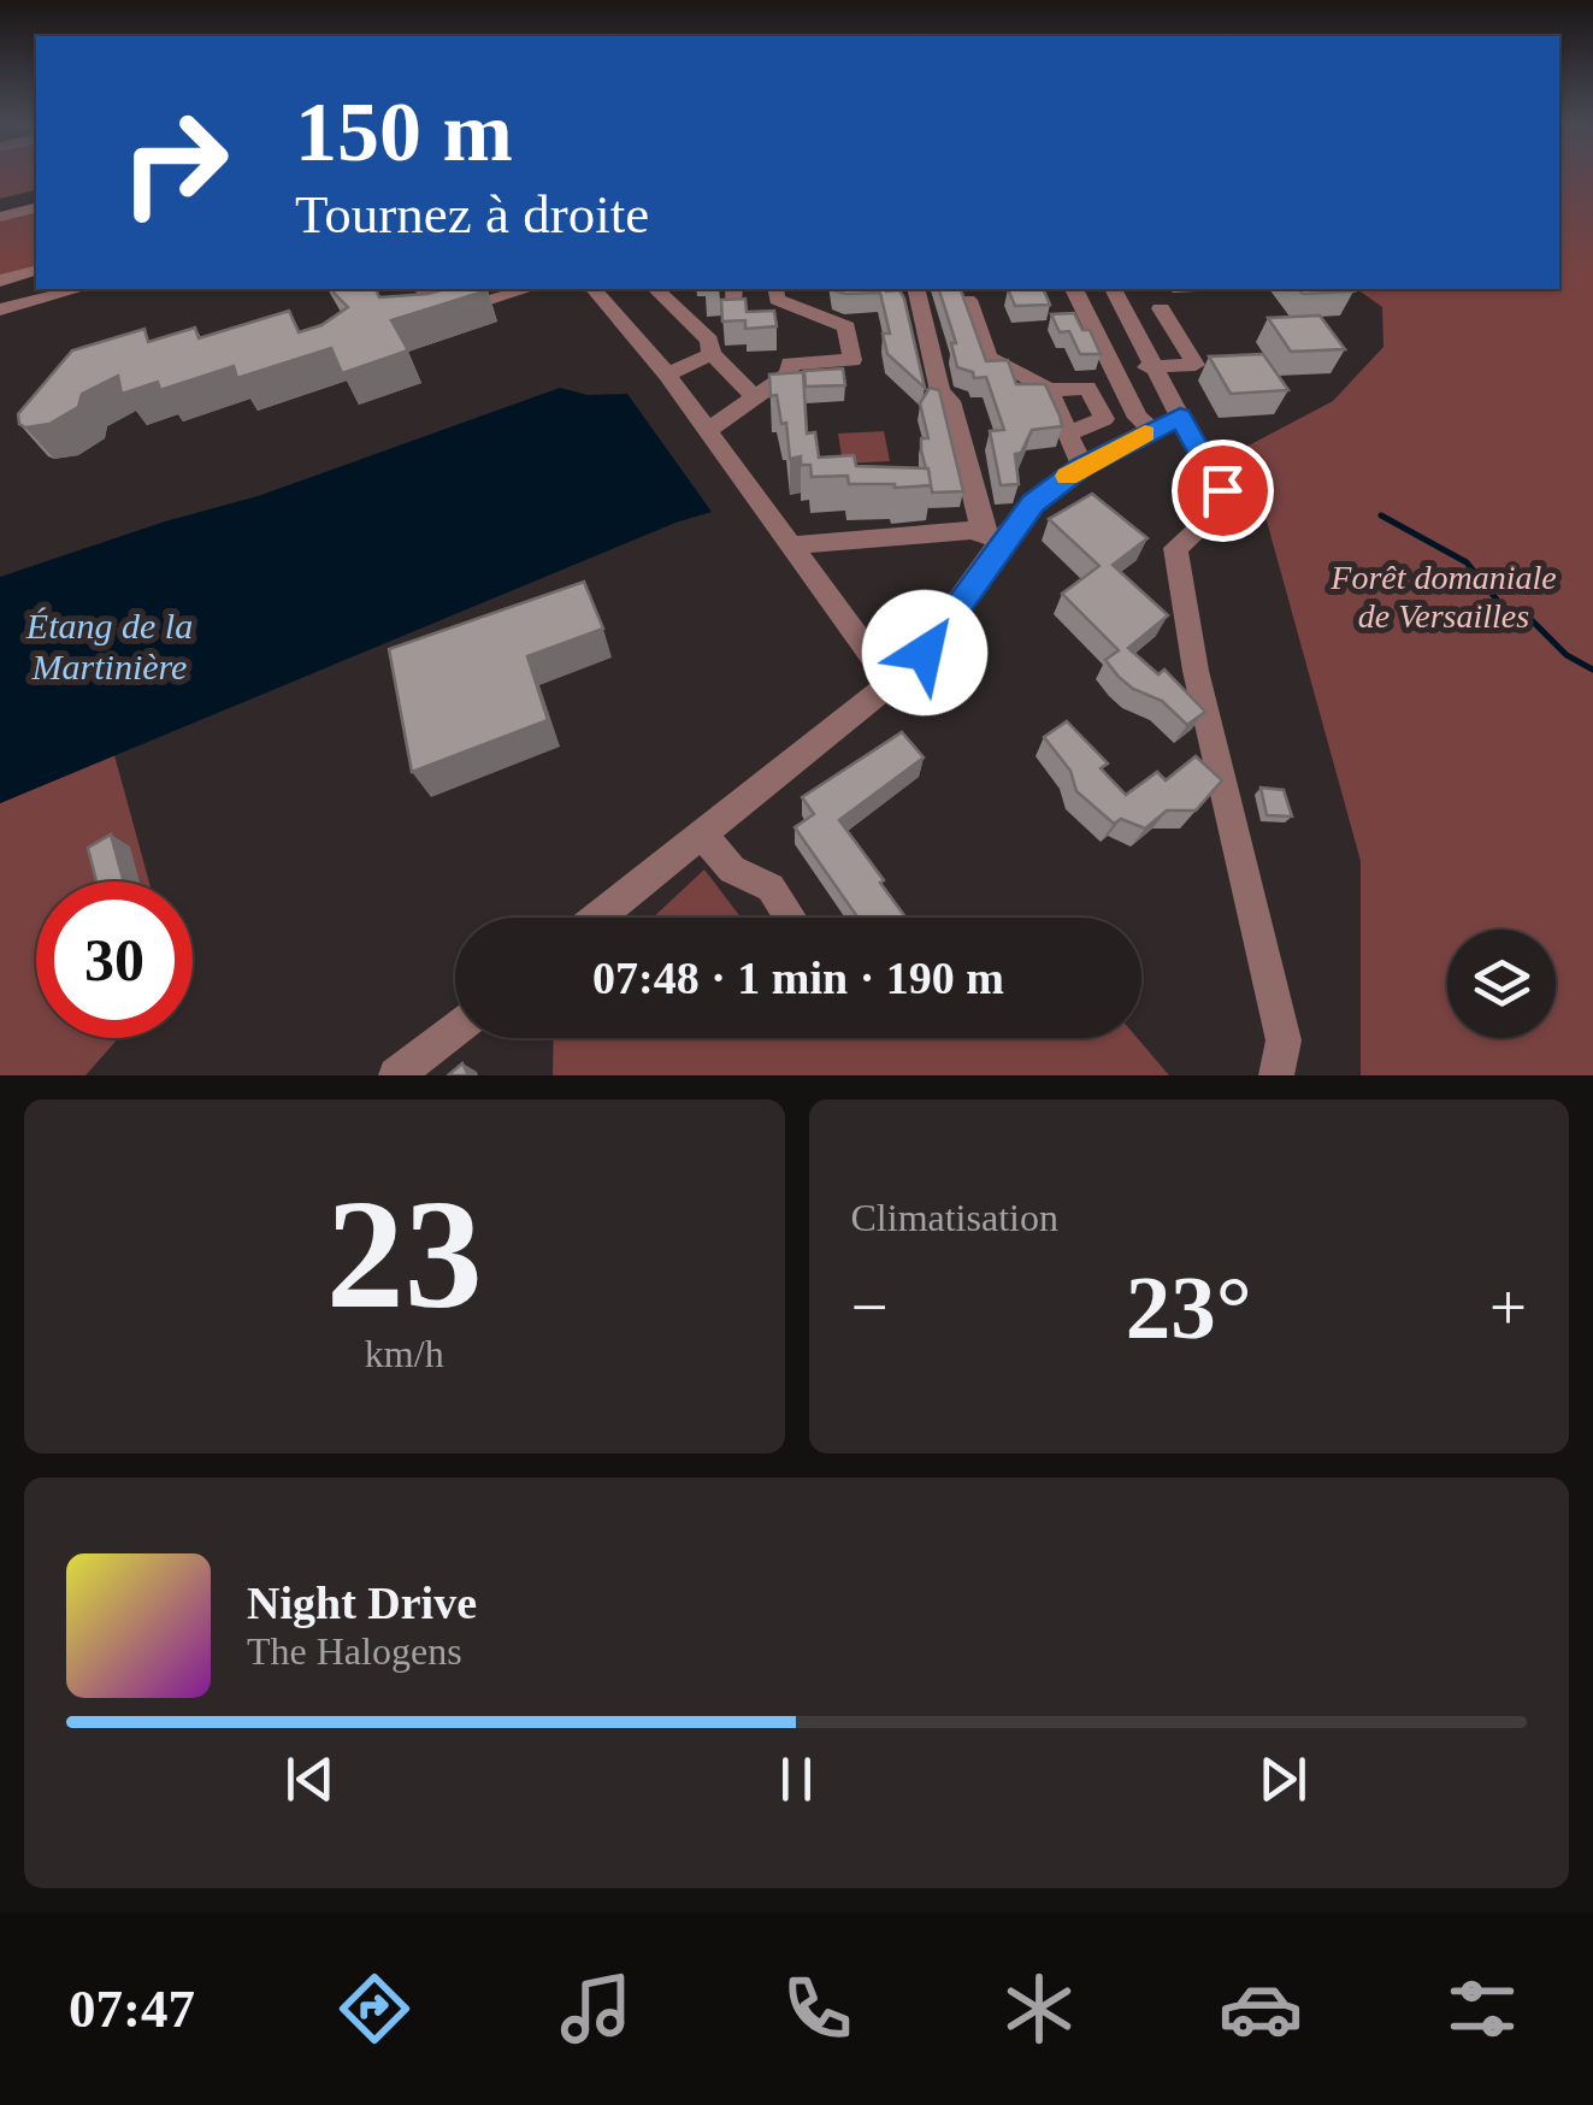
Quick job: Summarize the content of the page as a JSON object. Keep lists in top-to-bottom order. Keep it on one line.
{"water":["Étang de la Martinière"],"parks":["Forêt domaniale de Versailles"],"page":{"turn":["150 m","Tournez à droite"],"limit":"30","trip":"07:48 · 1 min · 190 m","tile":[["23","km/h"],"Climatisation"],"heat":["−","23°","+"],"song":["Night Drive","The Halogens"],"tabs":"07:47"}}
